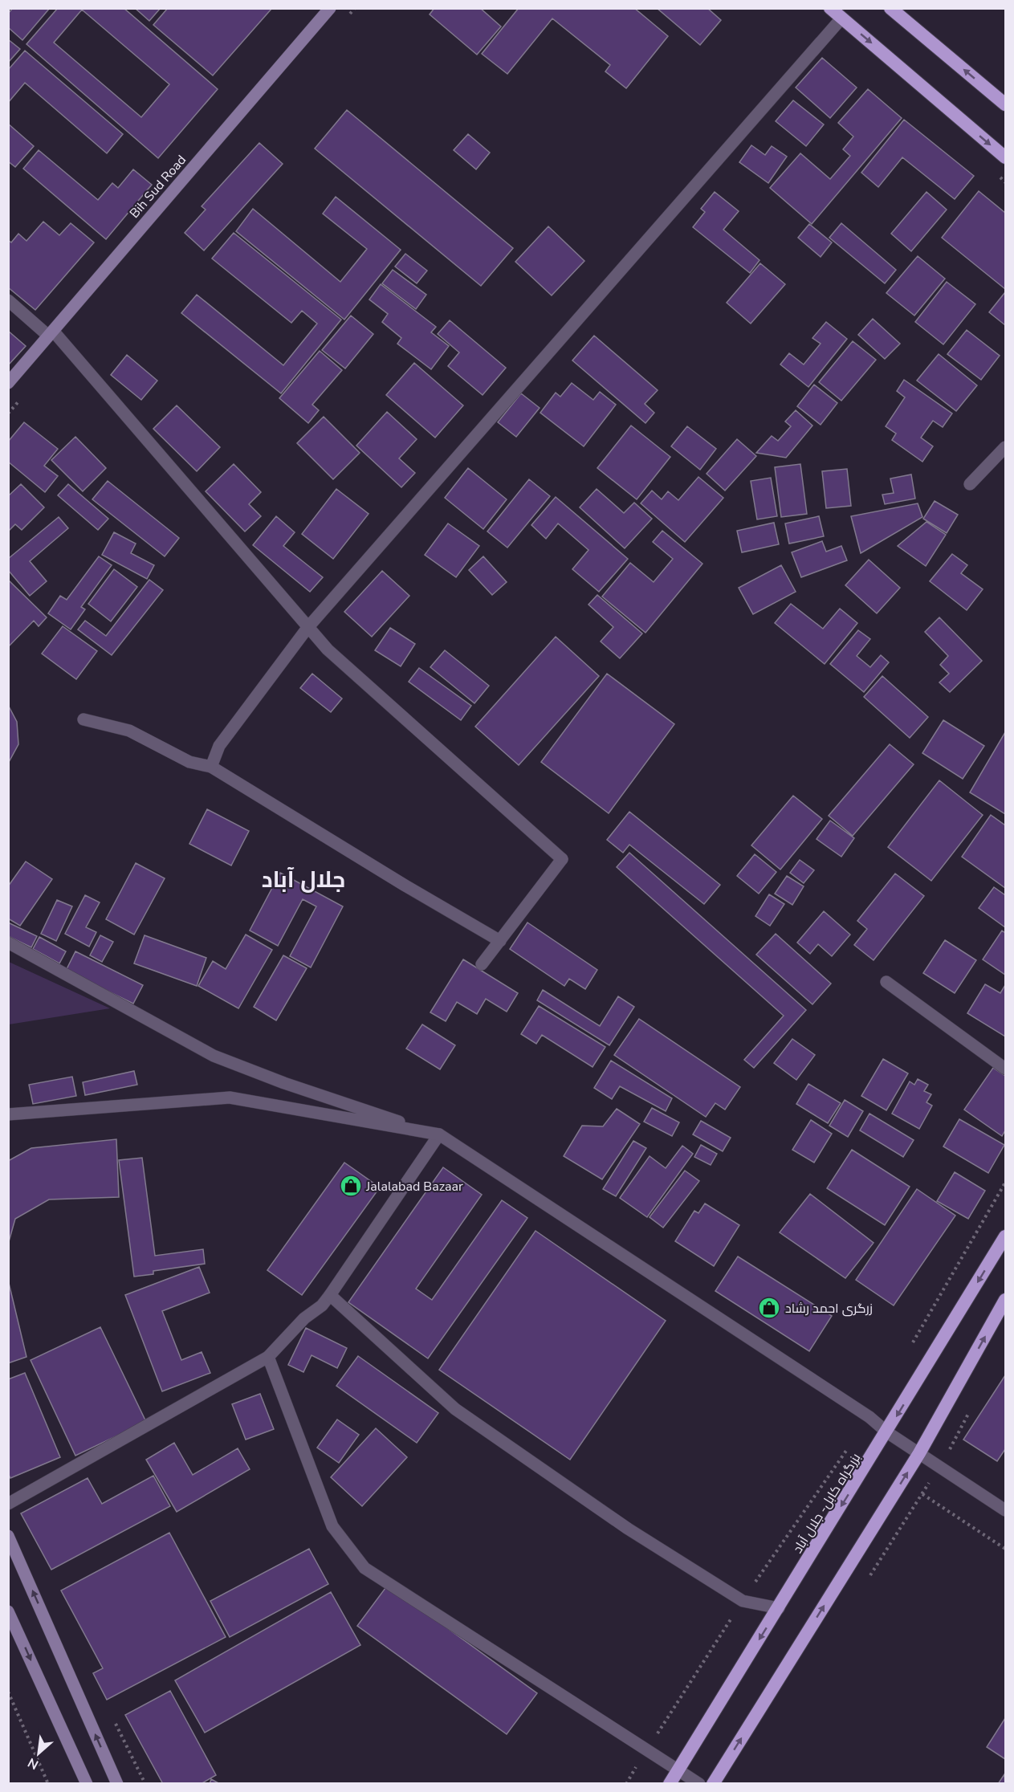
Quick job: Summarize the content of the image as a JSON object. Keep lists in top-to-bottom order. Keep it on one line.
{"streets":{"highway":["بزرگراه کابل- جلال آباد"],"main road":["Bih Sud Road"]},"districts":["جلال آباد"],"places":{"shop":["Jalalabad Bazaar","زرگری احمد رشاد"]},"north":"bottom left"}
